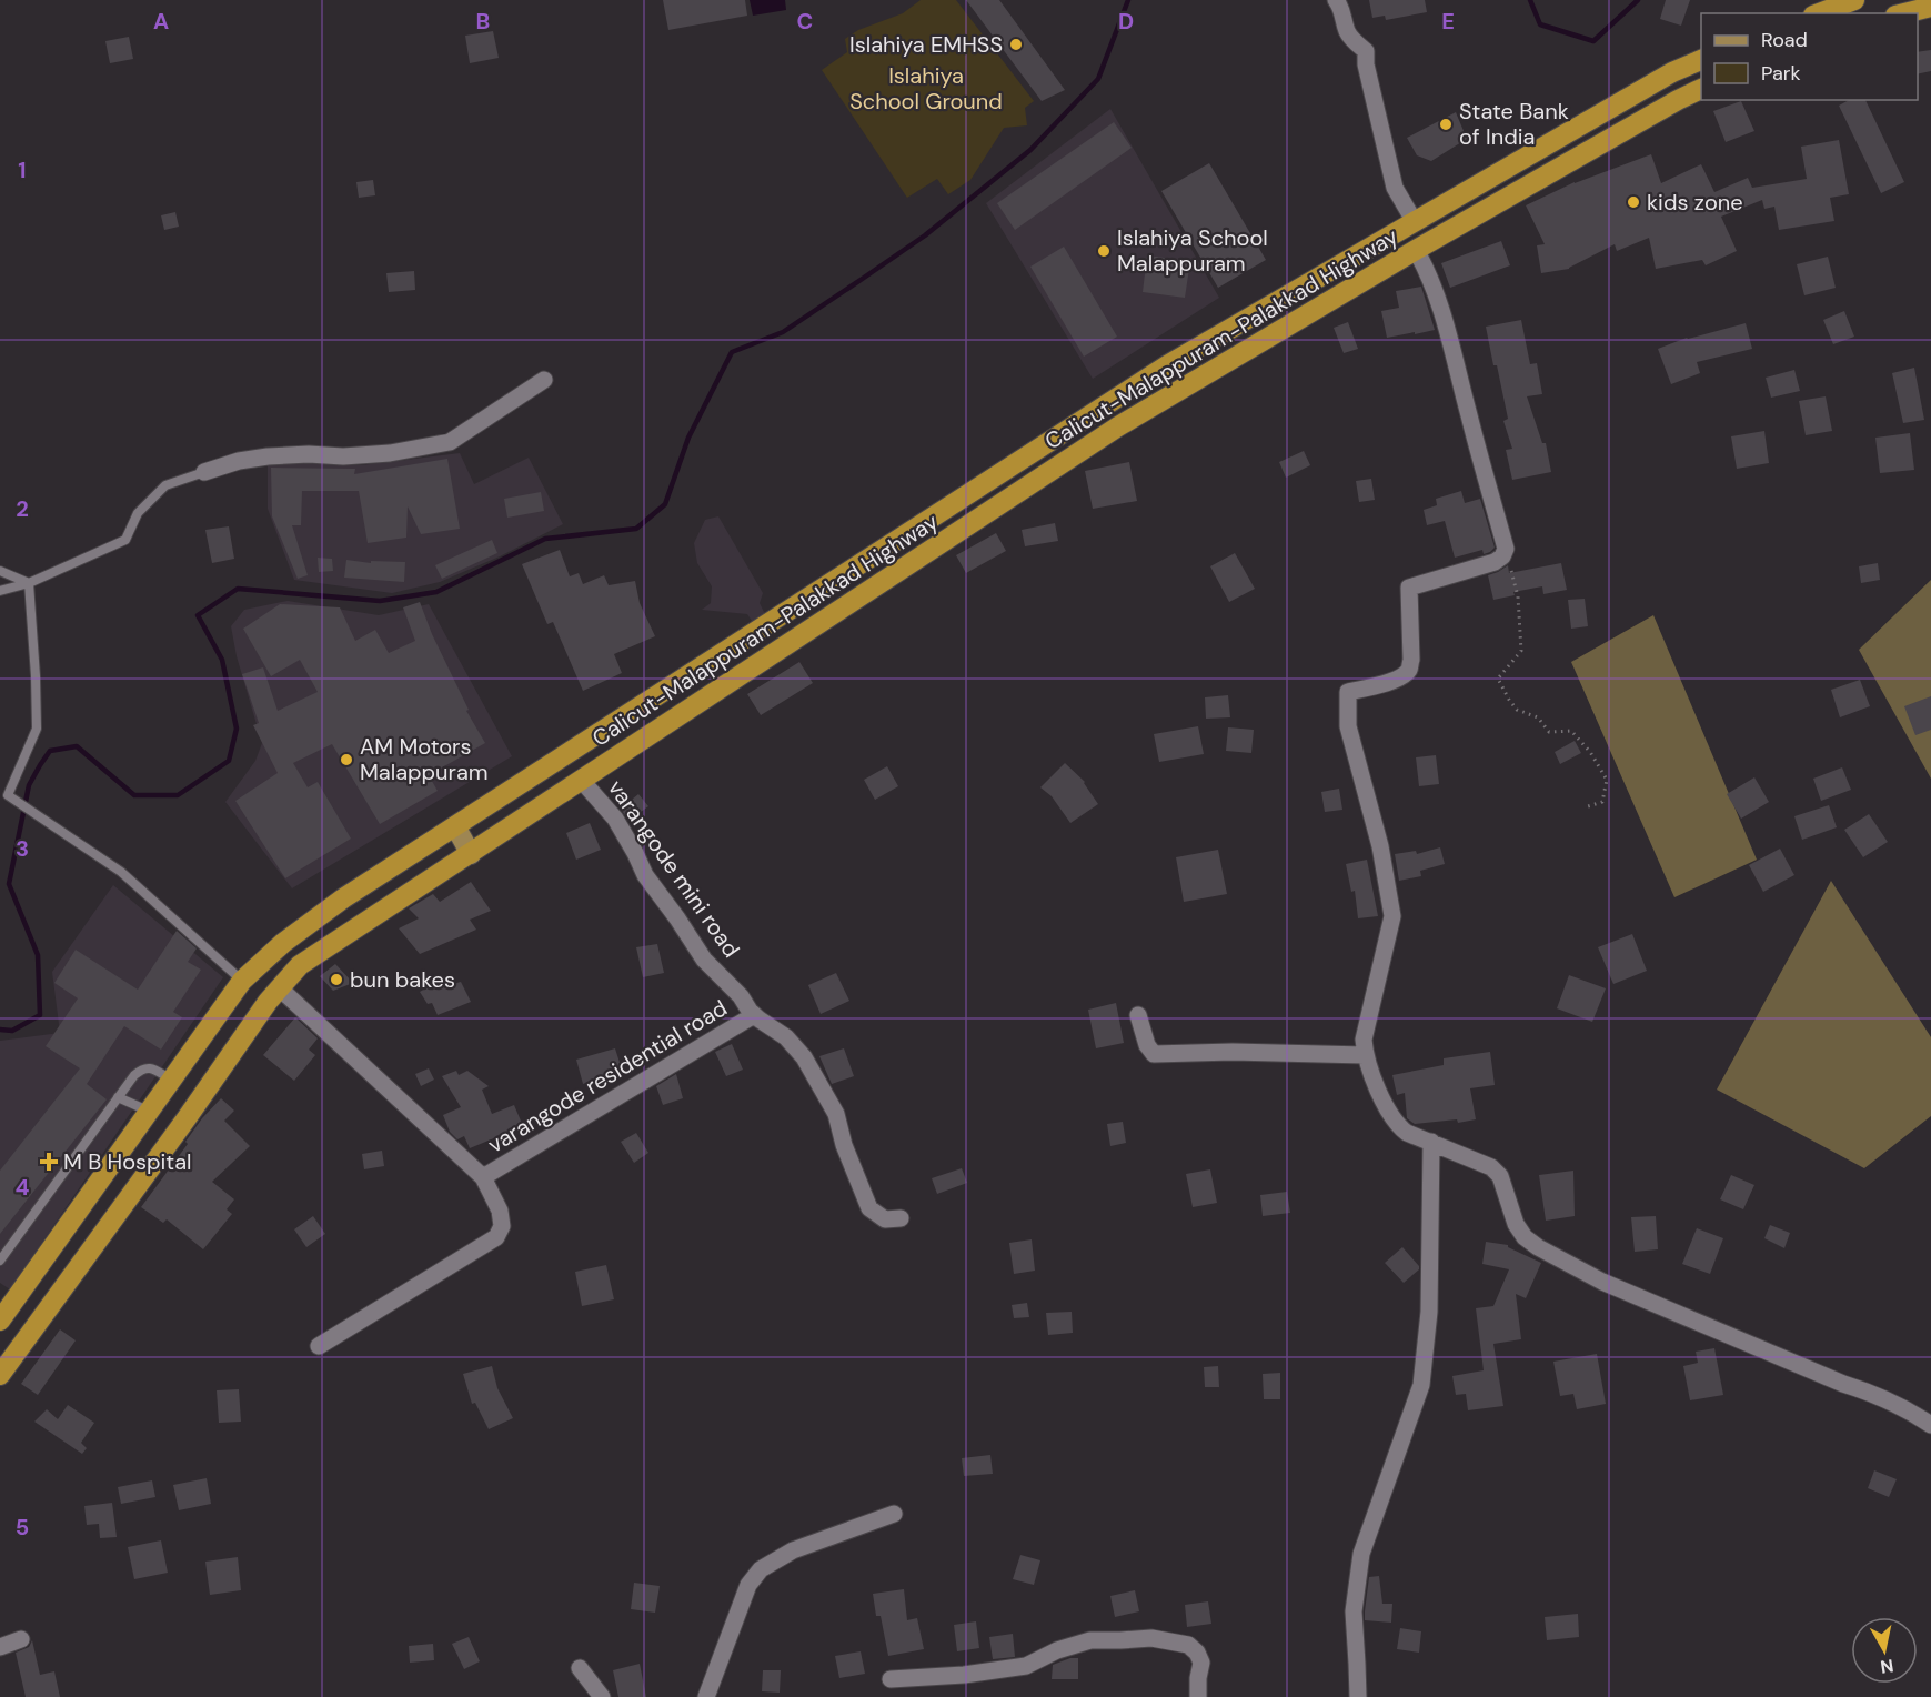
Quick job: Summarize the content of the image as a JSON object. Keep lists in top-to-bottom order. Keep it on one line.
{"streets":{"highway":["Calicut-Malappuram-Palakkad Highway"],"street":["varangode mini road","varangode residential road"]},"crossings":[["Calicut-Malappuram-Palakkad Highway","varangode mini road"],["Calicut-Malappuram-Palakkad Highway","varangode residential road"],["varangode mini road","varangode residential road"]],"parks":["Islahiya School Ground"],"places":{"other":["Islahiya EMHSS","State Bank of India","kids zone","Islahiya School Malappuram","AM Motors Malappuram","bun bakes"],"health":["M B Hospital"]},"legend":["Road","Park"],"north":"bottom","grid":{"columns":["A","B","C","D","E"],"rows":["1","2","3","4","5"]}}
